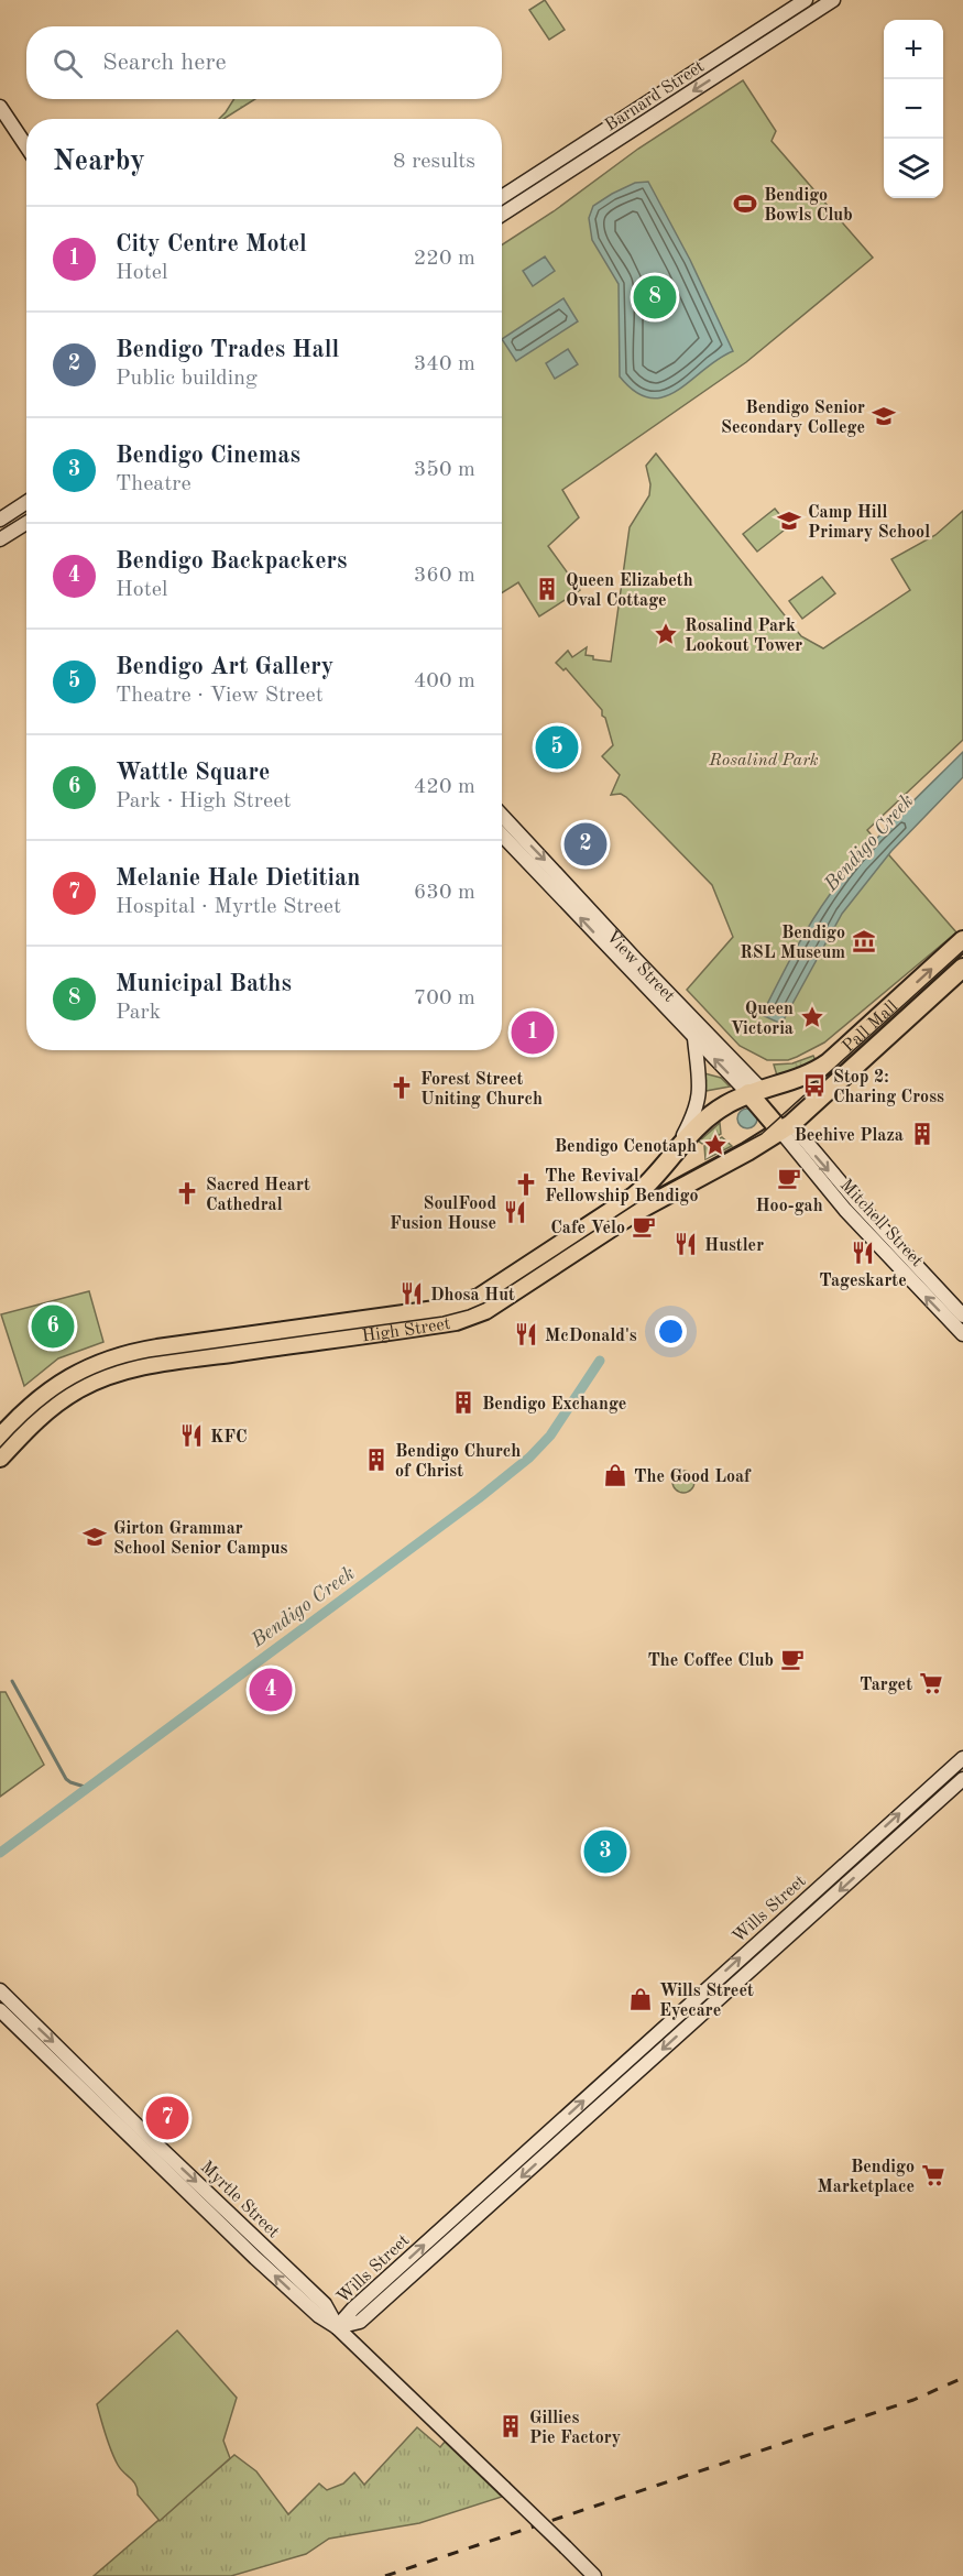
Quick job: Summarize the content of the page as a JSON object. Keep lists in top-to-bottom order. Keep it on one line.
{"streets":{"highway":["View Street","Pall Mall","High Street"],"main road":["Barnard Street","Mitchell Street","Wills Street","Myrtle Street"]},"crossings":[["View Street","Pall Mall"],["View Street","Mitchell Street"],["View Street","High Street"],["Pall Mall","Mitchell Street"],["Pall Mall","High Street"],["Mitchell Street","High Street"],["Wills Street","Myrtle Street"]],"water":["Bendigo Creek"],"parks":["Rosalind Park"],"places":{"sports":["Bendigo Bowls Club"],"school or university":["Bendigo Senior Secondary College","Camp Hill Primary School","Girton Grammar School Senior Campus"],"building":["Queen Elizabeth Oval Cottage","Beehive Plaza","Bendigo Exchange","Bendigo Church of Christ","Gillies Pie Factory"],"place":["Rosalind Park Lookout Tower","Queen Victoria","Bendigo Cenotaph"],"museum":["Bendigo RSL Museum"],"bus stop":["Stop 2: Charing Cross"],"church":["Forest Street Uniting Church","The Revival Fellowship Bendigo","Sacred Heart Cathedral"],"cafe":["Hoo-gah","Cafe Velo","The Coffee Club"],"restaurant":["SoulFood Fusion House","Hustler","Tageskarte","Dhosa Hut","McDonald's","KFC"],"shop":["The Good Loaf","Wills Street Eyecare"],"supermarket":["Target","Bendigo Marketplace"]},"page":{"map_buttons":["+","−"],"search":"Search here","heading":["Nearby","8 results"],"list":[{"mark":"1","name":"City Centre Motel","note":"Hotel","value":"220 m"},{"mark":"2","name":"Bendigo Trades Hall","note":"Public building","value":"340 m"},{"mark":"3","name":"Bendigo Cinemas","note":"Theatre","value":"350 m"},{"mark":"4","name":"Bendigo Backpackers","note":"Hotel","value":"360 m"},{"mark":"5","name":"Bendigo Art Gallery","note":"Theatre · View Street","value":"400 m"},{"mark":"6","name":"Wattle Square","note":"Park · High Street","value":"420 m"},{"mark":"7","name":"Melanie Hale Dietitian","note":"Hospital · Myrtle Street","value":"630 m"},{"mark":"8","name":"Municipal Baths","note":"Park","value":"700 m"}],"pins":["8","5","2","1","6","4","3","7"]}}
